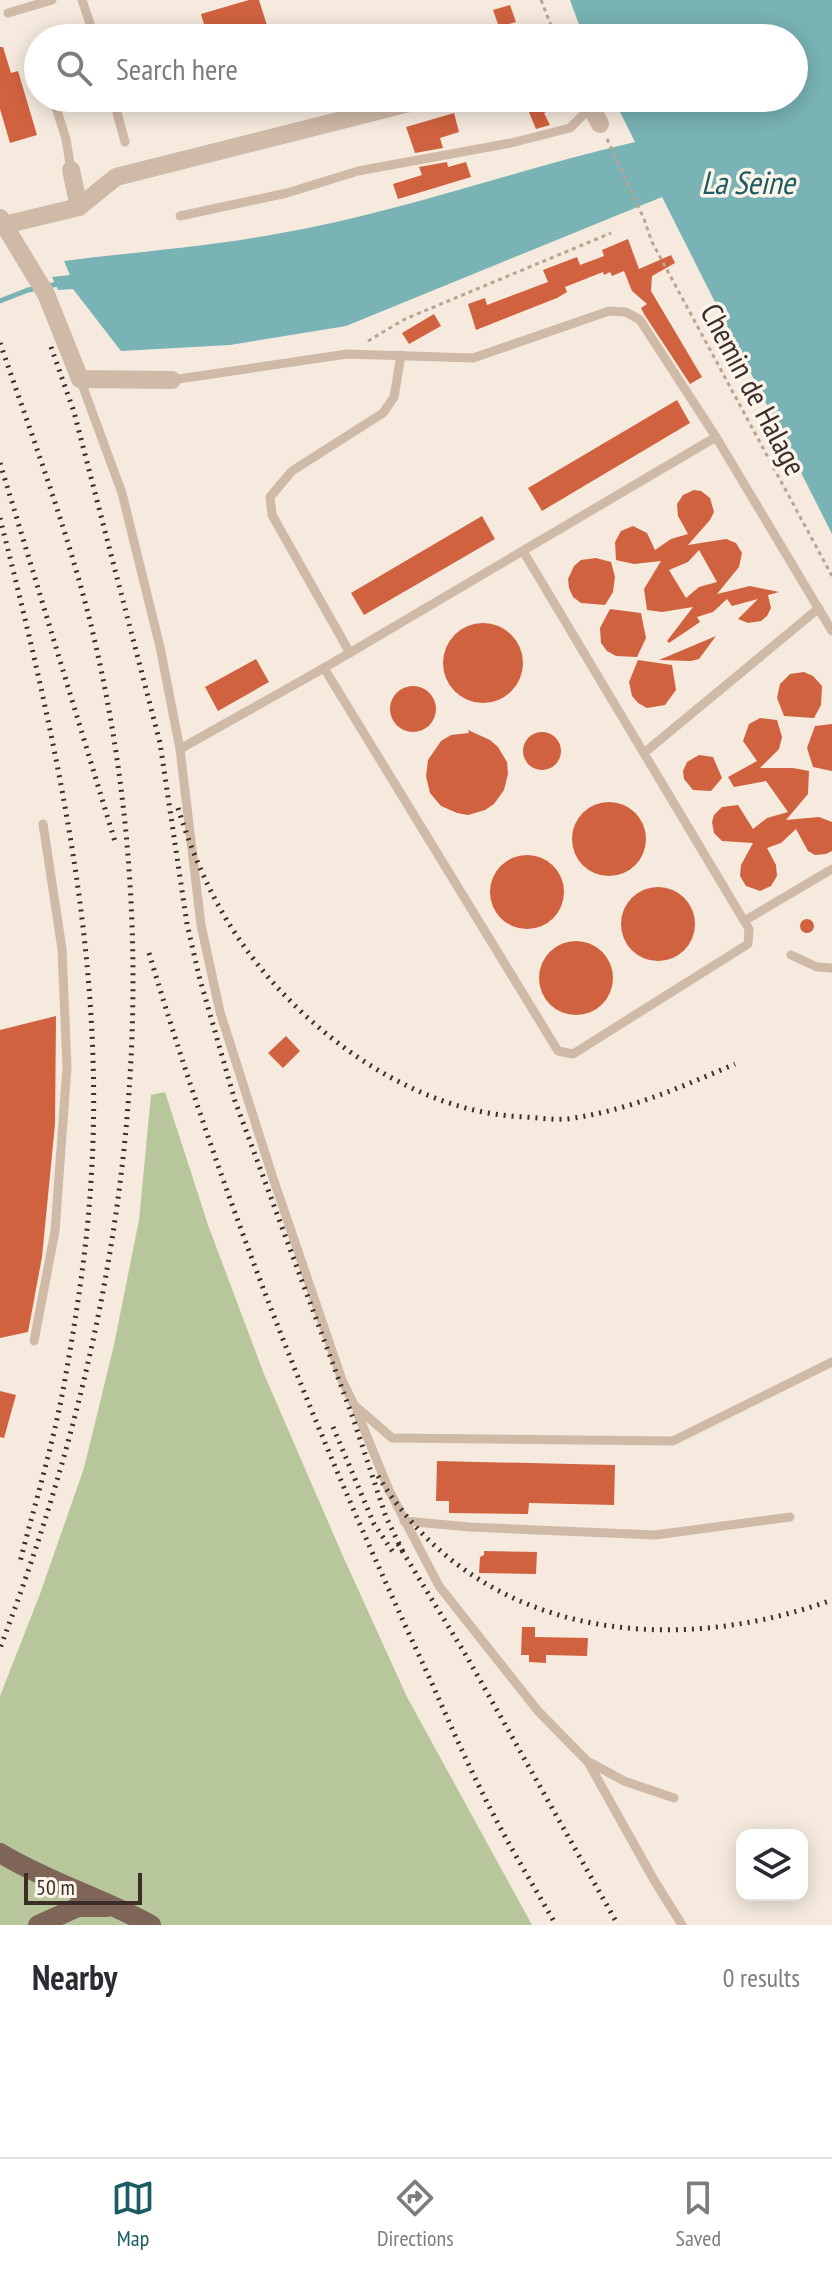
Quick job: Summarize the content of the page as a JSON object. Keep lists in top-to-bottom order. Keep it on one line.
{"streets":{"path":["Chemin de Halage"]},"water":["La Seine"],"scale_bar":"50 m","page":{"search":"Search here","scale":"50 m","heading":["Nearby","0 results"],"nav":["Map","Directions","Saved"]}}
